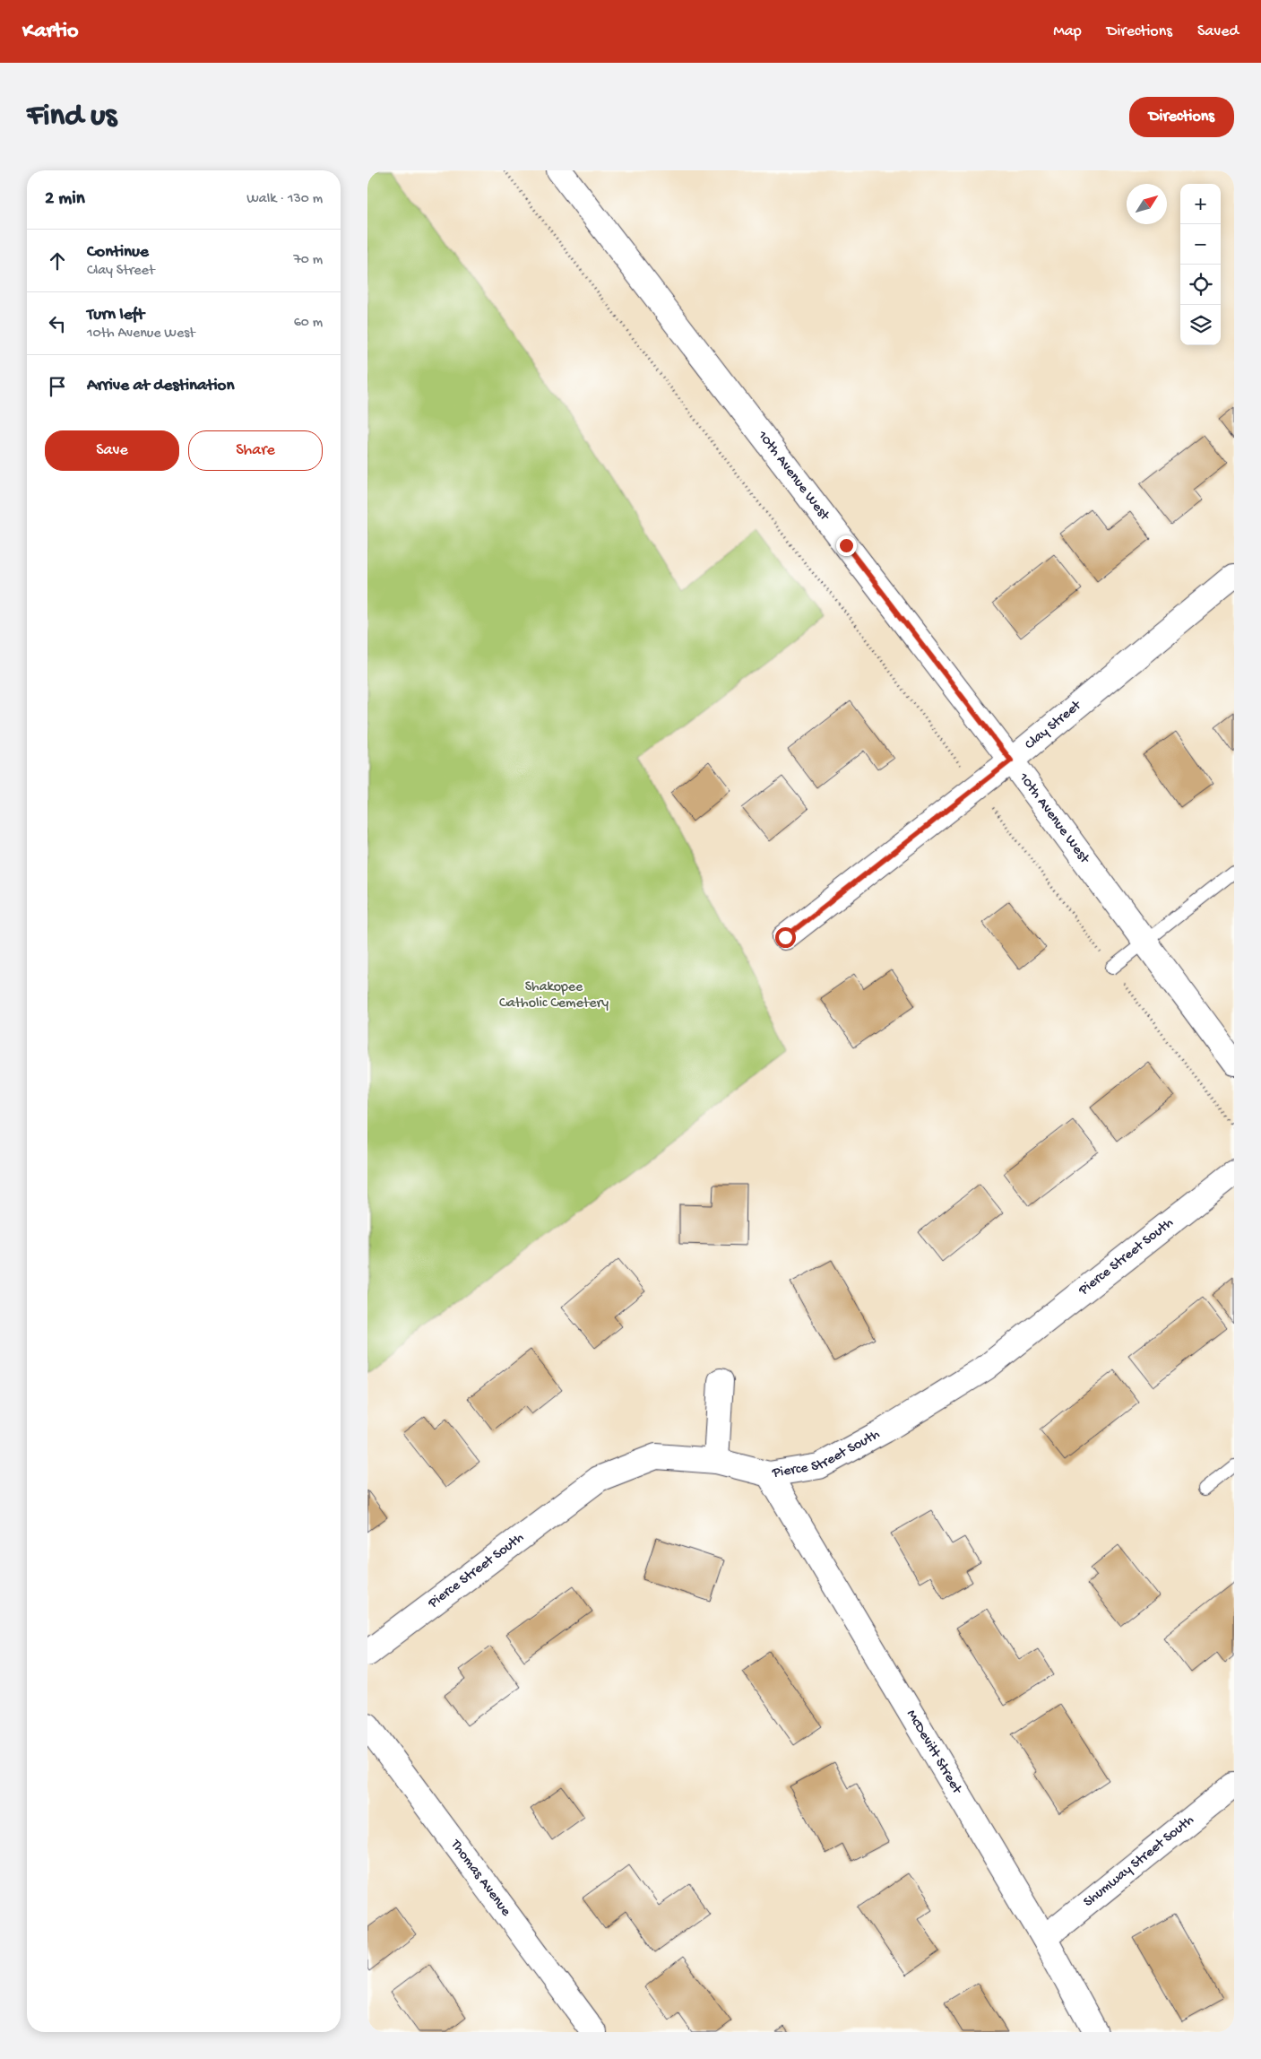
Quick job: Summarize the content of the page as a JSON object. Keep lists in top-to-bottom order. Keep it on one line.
{"streets":{"street":["10th Avenue West","Clay Street","Pierce Street South","McDevitt Street","Shumway Street South","Thomas Avenue"]},"crossings":[["10th Avenue West","Clay Street"],["Pierce Street South","McDevitt Street"],["McDevitt Street","Shumway Street South"]],"parks":["Shakopee Catholic Cemetery"],"north":"top right","page":{"header":"Kartio","nav":["Map","Directions","Saved"],"buttons":["Directions",["Save","Share"]],"title":"Find us","heading":["2 min","Walk · 130 m"],"map_buttons":["+","−"],"list":[["Continue","Clay Street","70 m"],["Turn left","10th Avenue West","60 m"],"Arrive at destination"]}}
